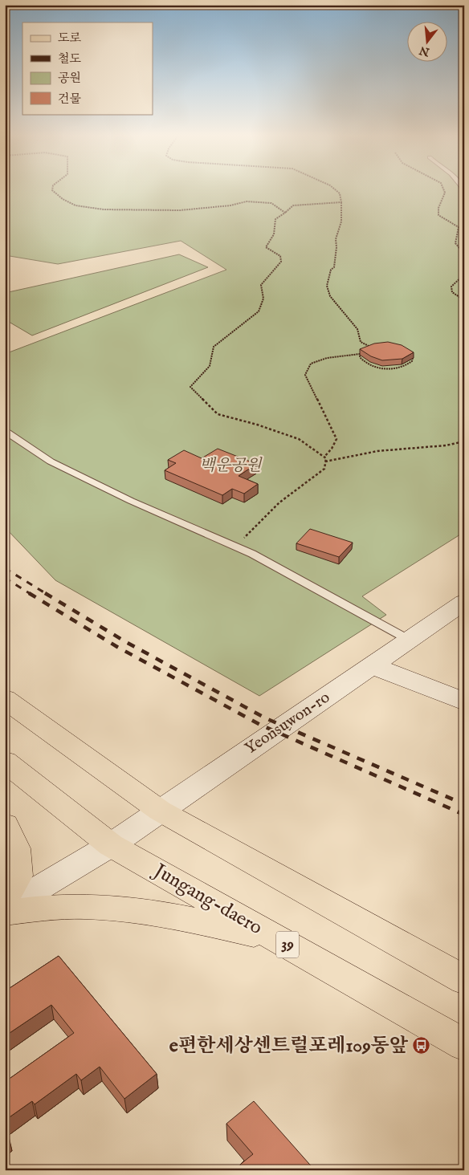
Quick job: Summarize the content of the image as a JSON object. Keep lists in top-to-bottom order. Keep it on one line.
{"streets":{"main road":["Jungang-daero","39"],"street":["Yeonsuwon-ro"]},"crossings":[["Yeonsuwon-ro","Jungang-daero"]],"parks":["백운공원"],"places":{"bus stop":["e편한세상센트럴포레109동앞"]},"legend":["도로","철도","공원","건물"],"north":"bottom"}
